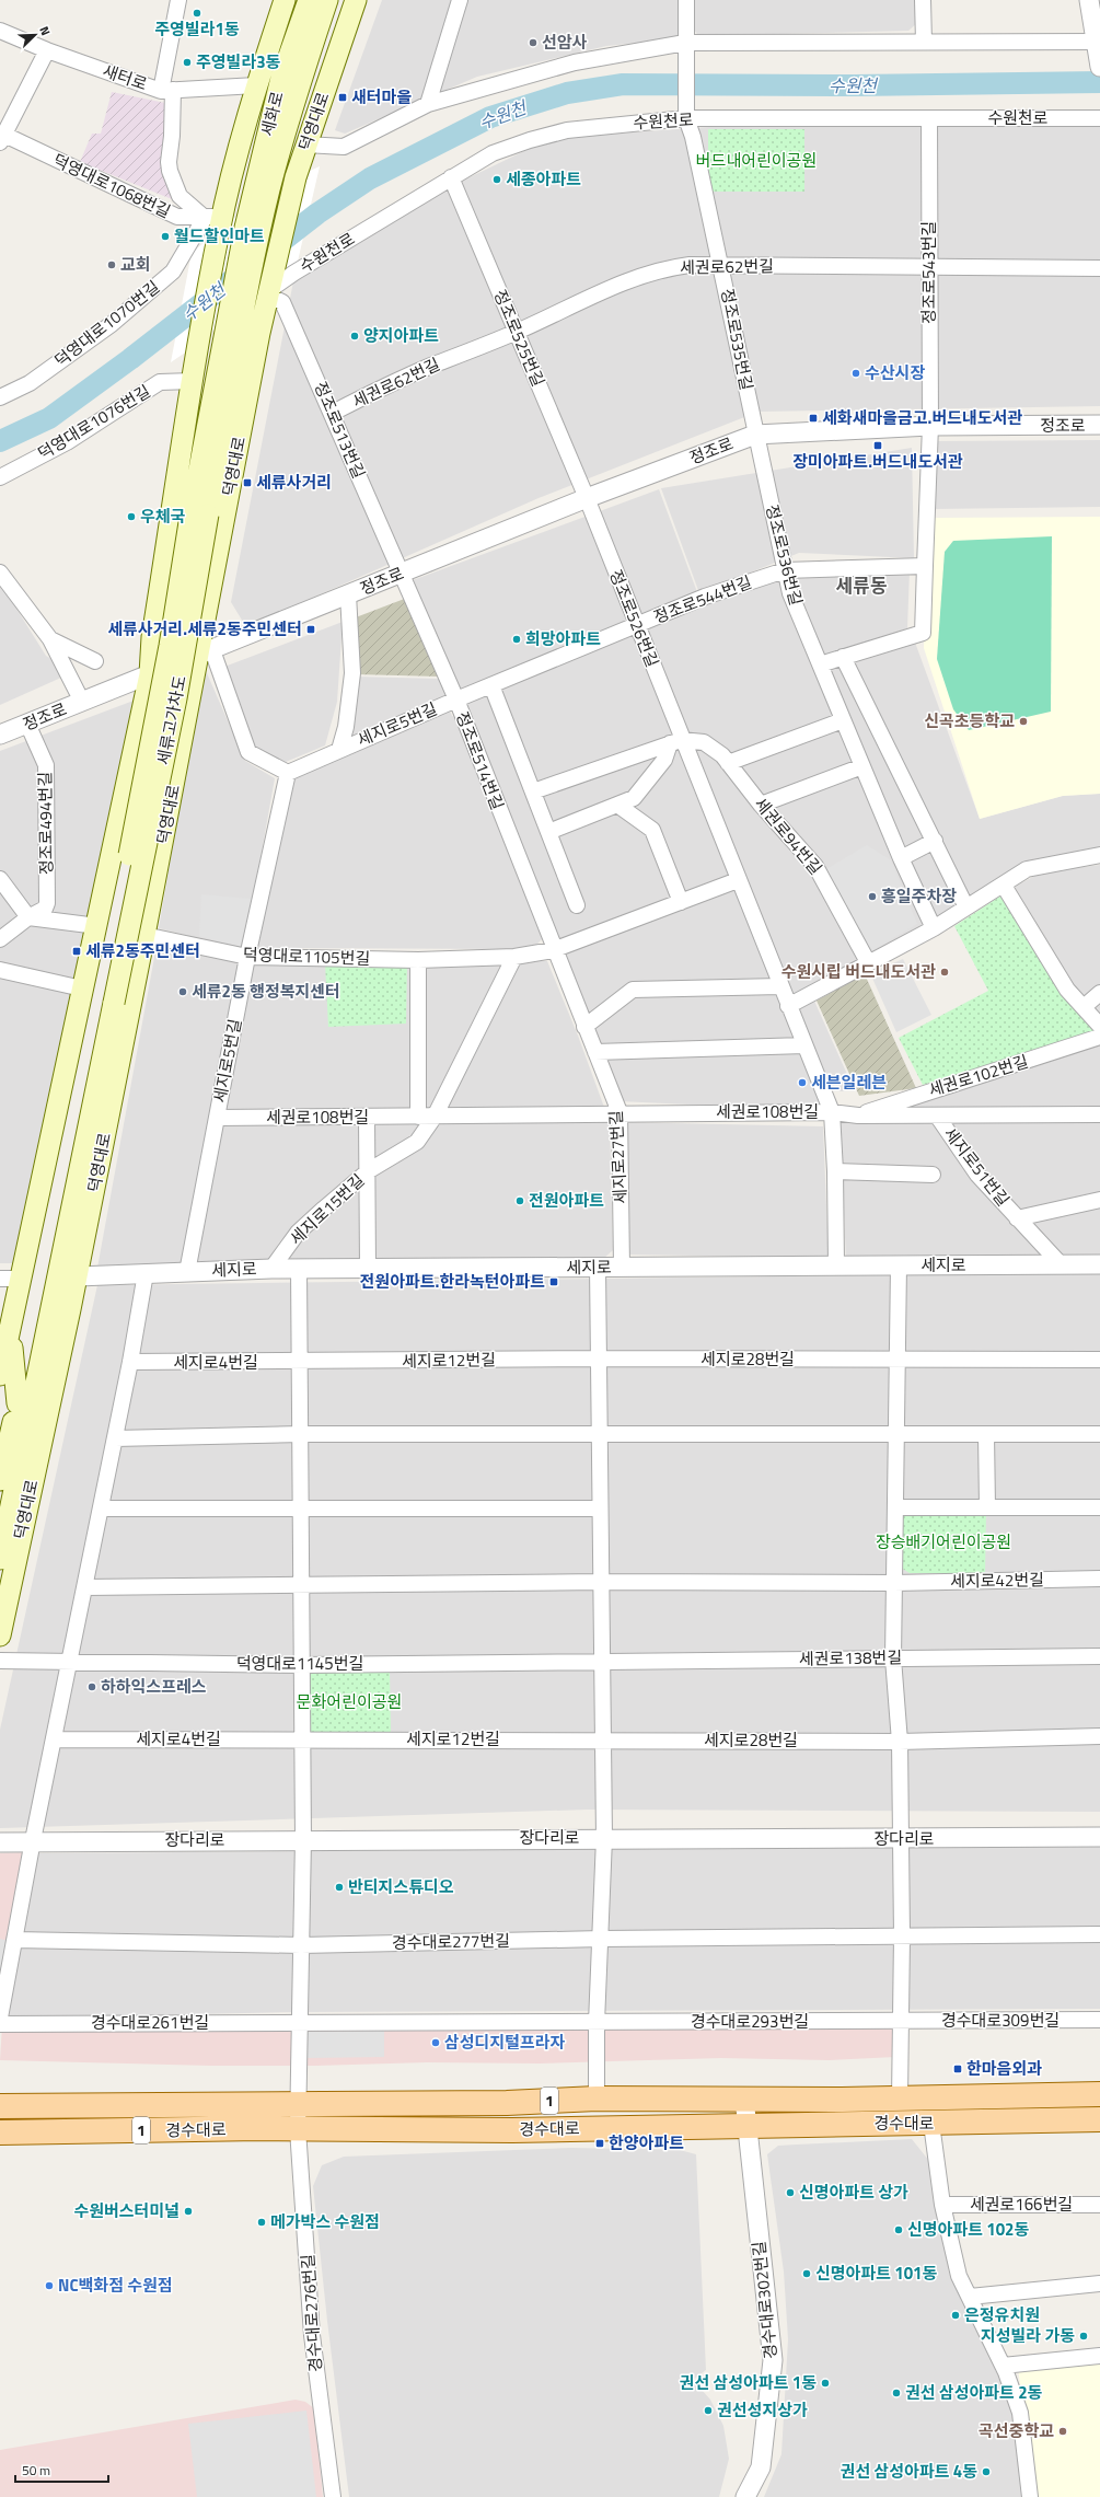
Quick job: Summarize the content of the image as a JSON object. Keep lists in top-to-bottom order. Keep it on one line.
{"streets":{"main road":["세화로","덕영대로","세류고가차도","1","경수대로"],"street":["새터로","수원천로","덕영대로1068번길","세권로62번길","정조로543번길","덕영대로1070번길","정조로525번길","정조로535번길","덕영대로1076번길","정조로","정조로513번길","정조로536번길","정조로544번길","정조로526번길","세지로5번길","정조로514번길","정조로494번길","세권로94번길","덕영대로1105번길","세권로102번길","세권로108번길","세지로27번길","세지로51번길","세지로15번길","세지로","세지로28번길","세지로12번길","세지로4번길","세지로42번길","세권로138번길","덕영대로1145번길","장다리로","경수대로277번길","경수대로309번길","경수대로293번길","경수대로261번길","세권로166번길","경수대로302번길","경수대로276번길"]},"crossings":[["세화로","덕영대로"],["수원천로","덕영대로"],["수원천로","정조로543번길"],["수원천로","정조로525번길"],["수원천로","정조로535번길"],["수원천로","정조로513번길"],["덕영대로","정조로"],["덕영대로","정조로513번길"],["덕영대로","세류고가차도"],["덕영대로","덕영대로1105번길"],["덕영대로","세지로"],["덕영대로1068번길","덕영대로1070번길"],["세권로62번길","정조로543번길"],["세권로62번길","정조로525번길"],["세권로62번길","정조로535번길"],["세권로62번길","정조로513번길"],["정조로543번길","정조로"],["정조로525번길","정조로"],["정조로525번길","정조로526번길"],["정조로535번길","정조로"],["정조로535번길","정조로536번길"],["정조로","정조로513번길"],["정조로","정조로536번길"],["정조로","정조로526번길"],["정조로","세지로5번길"],["정조로","정조로514번길"],["정조로","정조로494번길"],["정조로513번길","정조로514번길"],["정조로536번길","정조로544번길"],["정조로544번길","정조로526번길"],["정조로544번길","세지로5번길"],["정조로544번길","정조로514번길"],["정조로526번길","세권로94번길"],["정조로526번길","덕영대로1105번길"],["정조로526번길","세권로108번길"],["정조로526번길","세지로"],["세지로5번길","정조로514번길"],["세지로5번길","덕영대로1105번길"],["세지로5번길","세권로108번길"],["세지로5번길","세지로"],["정조로514번길","덕영대로1105번길"],["정조로514번길","세지로27번길"],["덕영대로1105번길","세지로27번길"],["세권로102번길","세권로108번길"],["세권로108번길","세지로27번길"],["세권로108번길","세지로51번길"],["세권로108번길","세지로15번길"],["세지로27번길","세지로"],["세지로51번길","세지로"],["세지로15번길","세지로"],["세지로28번길","세지로12번길"],["세지로12번길","세지로4번길"],["세권로138번길","덕영대로1145번길"],["경수대로309번길","경수대로293번길"],["경수대로","경수대로302번길"],["경수대로","경수대로276번길"]],"districts":["세류동"],"water":["수원천"],"parks":["버드내어린이공원","장승배기어린이공원","문화어린이공원"],"places":{"other":["주영빌라1동","선암사","주영빌라3동","세종아파트","월드할인마트","교회","양지아파트","수산시장","우체국","희망아파트","신곡초등학교","흥일주차장","수원시립 버드내도서관","세류2동 행정복지센터","세븐일레븐","전원아파트","하하익스프레스","반티지스튜디오","삼성디지털프라자","신명아파트 상가","수원버스터미널","메가박스 수원점","신명아파트 102동","신명아파트 101동","NC백화점 수원점","은정유치원","지성빌라 가동","권선 삼성아파트 1동","권선 삼성아파트 2동","권선성지상가","곡선중학교","권선 삼성아파트 4동"],"transit":["새터마을","세화새마을금고.버드내도서관","장미아파트.버드내도서관","세류사거리","세류사거리.세류2동주민센터","세류2동주민센터","전원아파트.한라녹턴아파트","한마음외과","한양아파트"]},"scale_bar":"50 m","north":"top right"}
